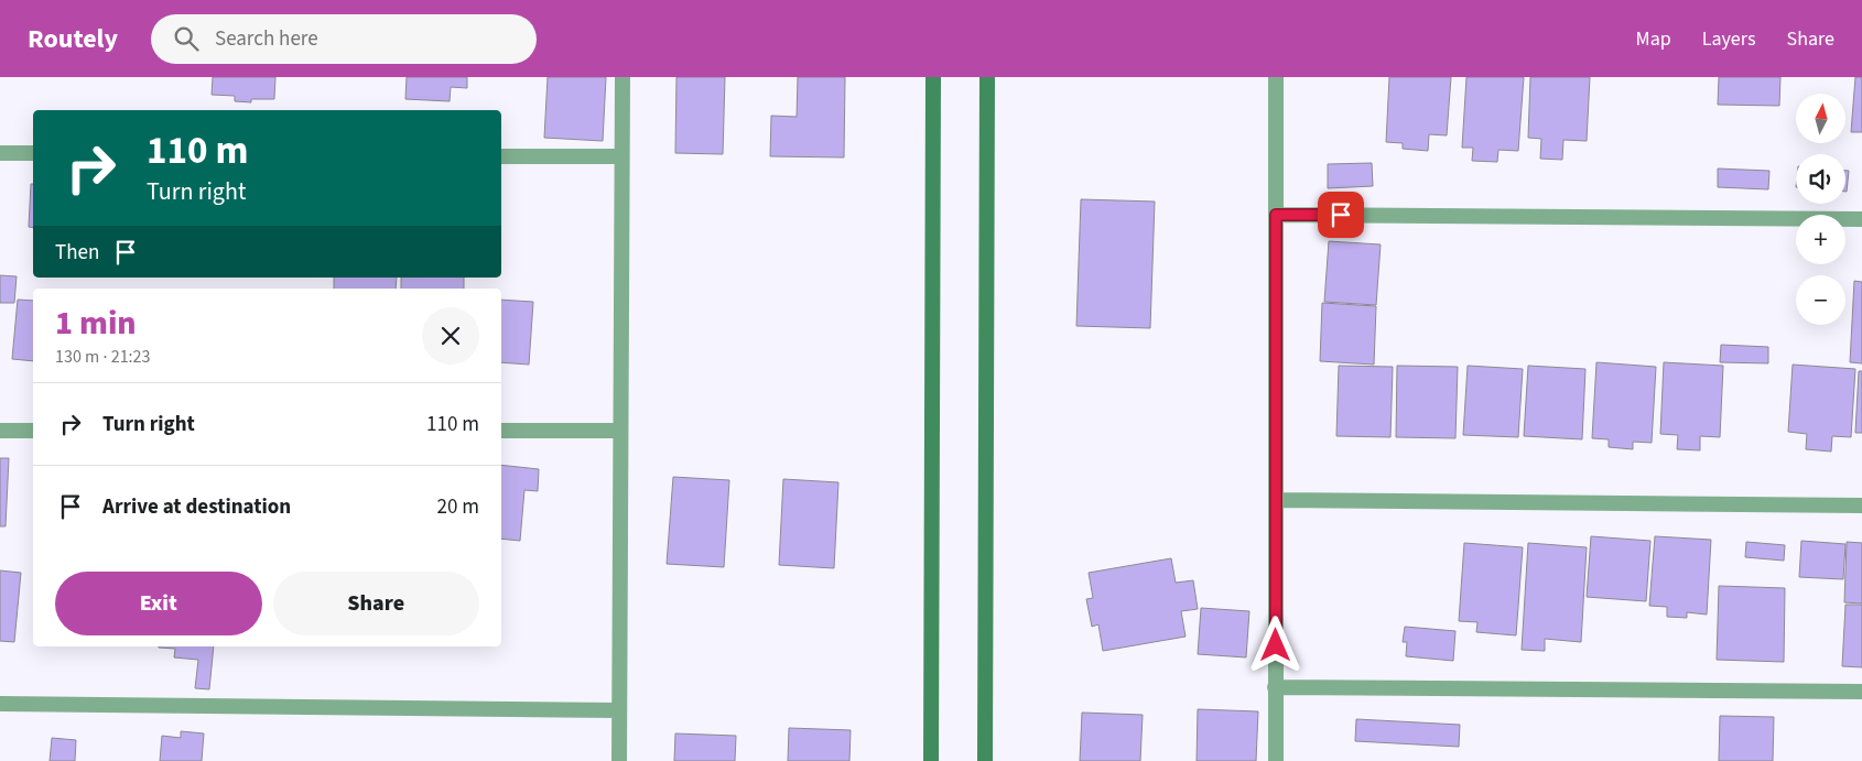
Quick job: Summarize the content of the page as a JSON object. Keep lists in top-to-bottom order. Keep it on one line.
{"north":"top","page":{"header":"Routely","search":"Search here","nav":["Map","Layers","Share"],"map_buttons":["+","−"],"turn":["110 m","Turn right"],"then":"Then","heading":["1 min","130 m · 21:23"],"list":[{"name":"Turn right","value":"110 m"},{"name":"Arrive at destination","value":"20 m"}],"buttons":["Exit","Share"]}}
